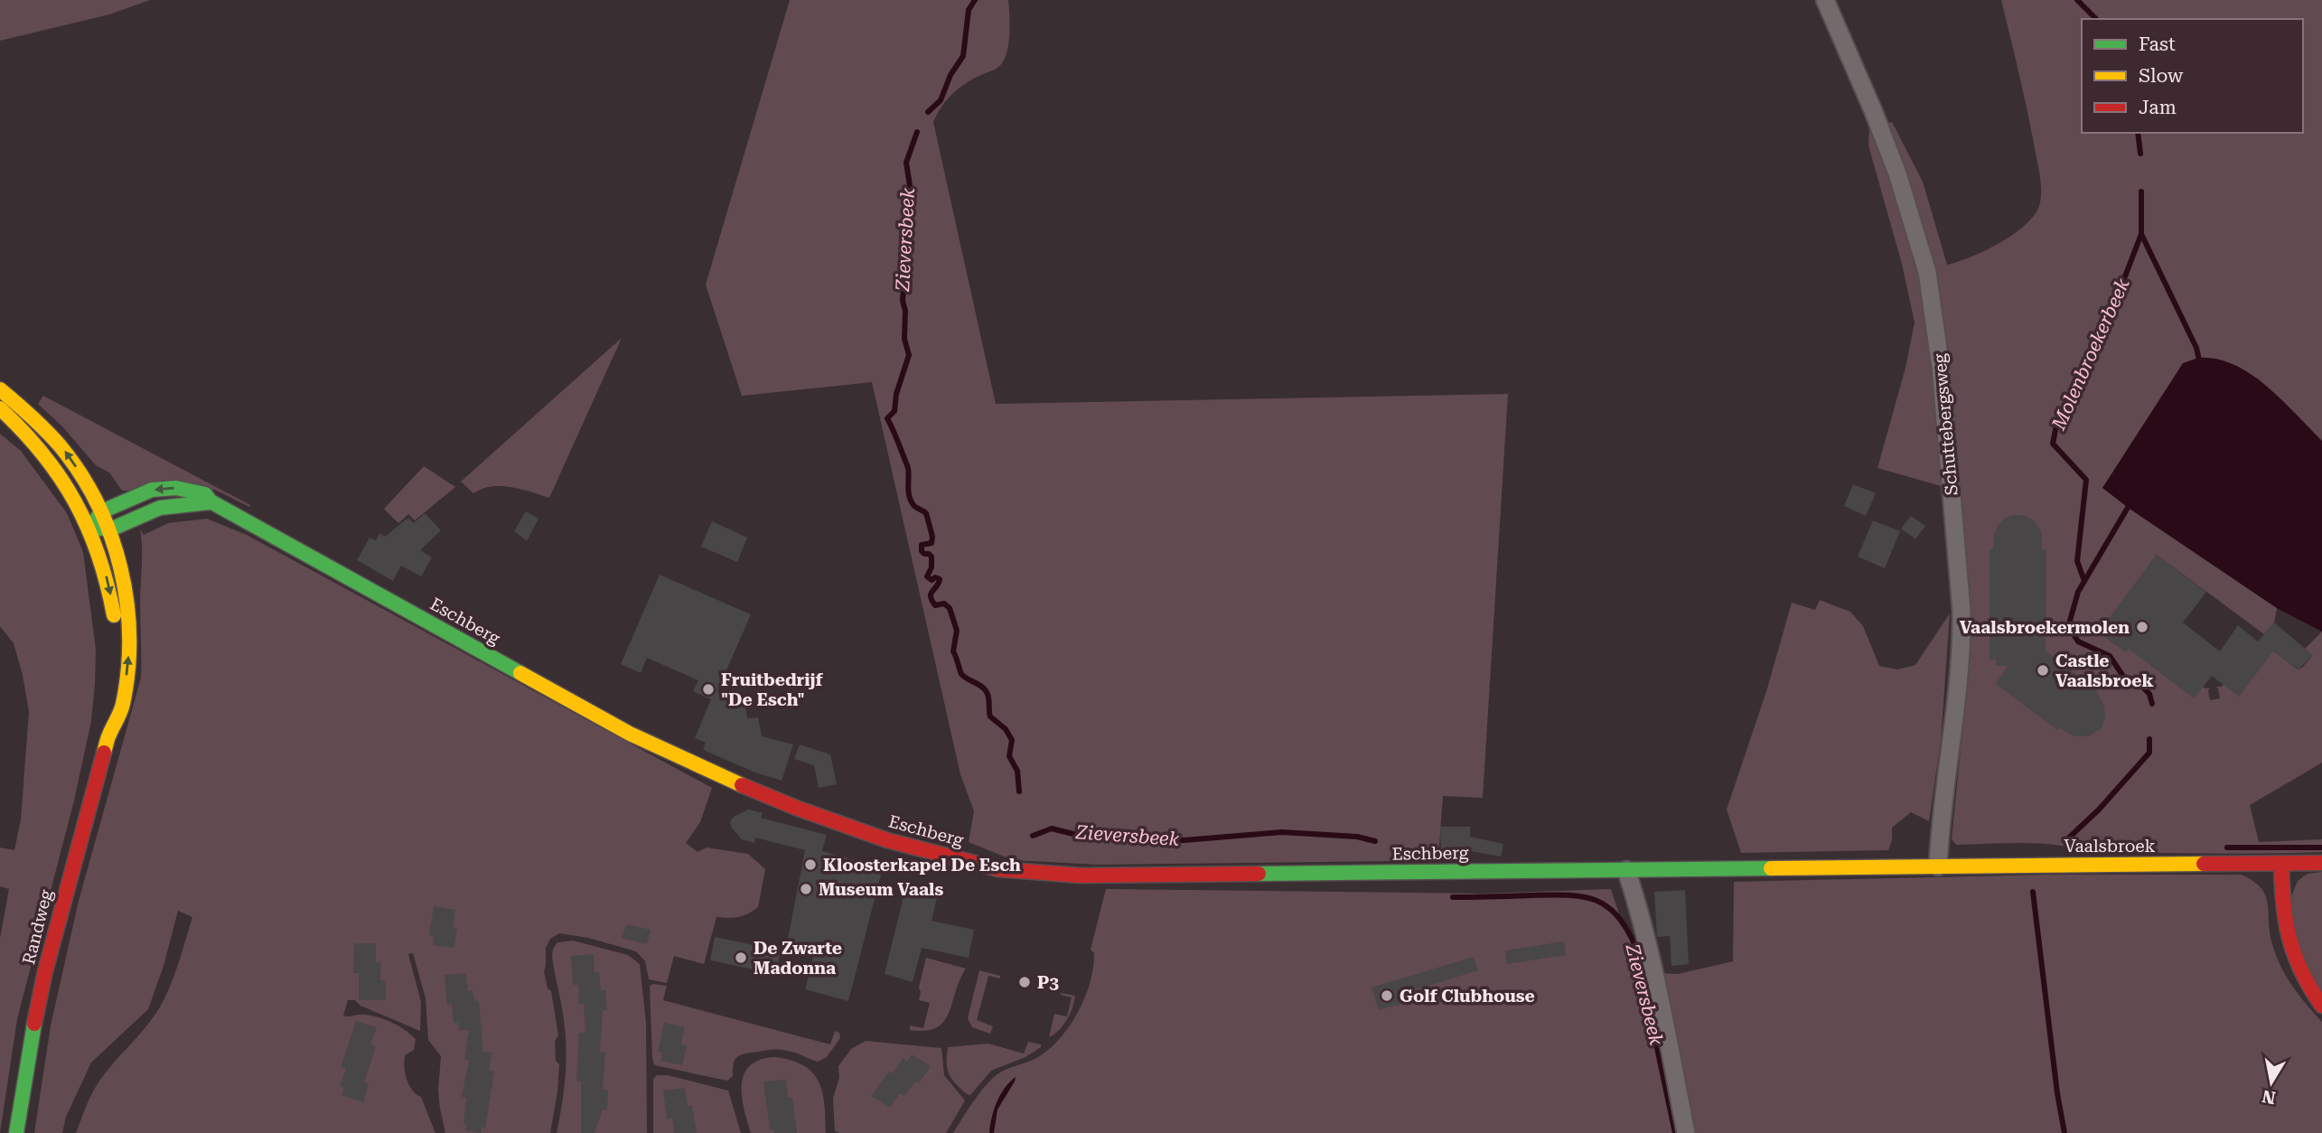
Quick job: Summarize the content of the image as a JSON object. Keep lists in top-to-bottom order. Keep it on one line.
{"streets":{"street":["Schuttebergsweg","Eschberg","Vaalsbroek","Randweg"]},"crossings":[["Schuttebergsweg","Eschberg"],["Schuttebergsweg","Vaalsbroek"],["Eschberg","Vaalsbroek"],["Eschberg","Randweg"]],"water":["Zieversbeek","Molenbroekerbeek"],"places":["Vaalsbroekermolen","Castle Vaalsbroek","Fruitbedrijf \"De Esch\"","Kloosterkapel De Esch","Museum Vaals","De Zwarte Madonna","P3","Golf Clubhouse"],"legend":["Fast","Slow","Jam"],"north":"bottom"}
